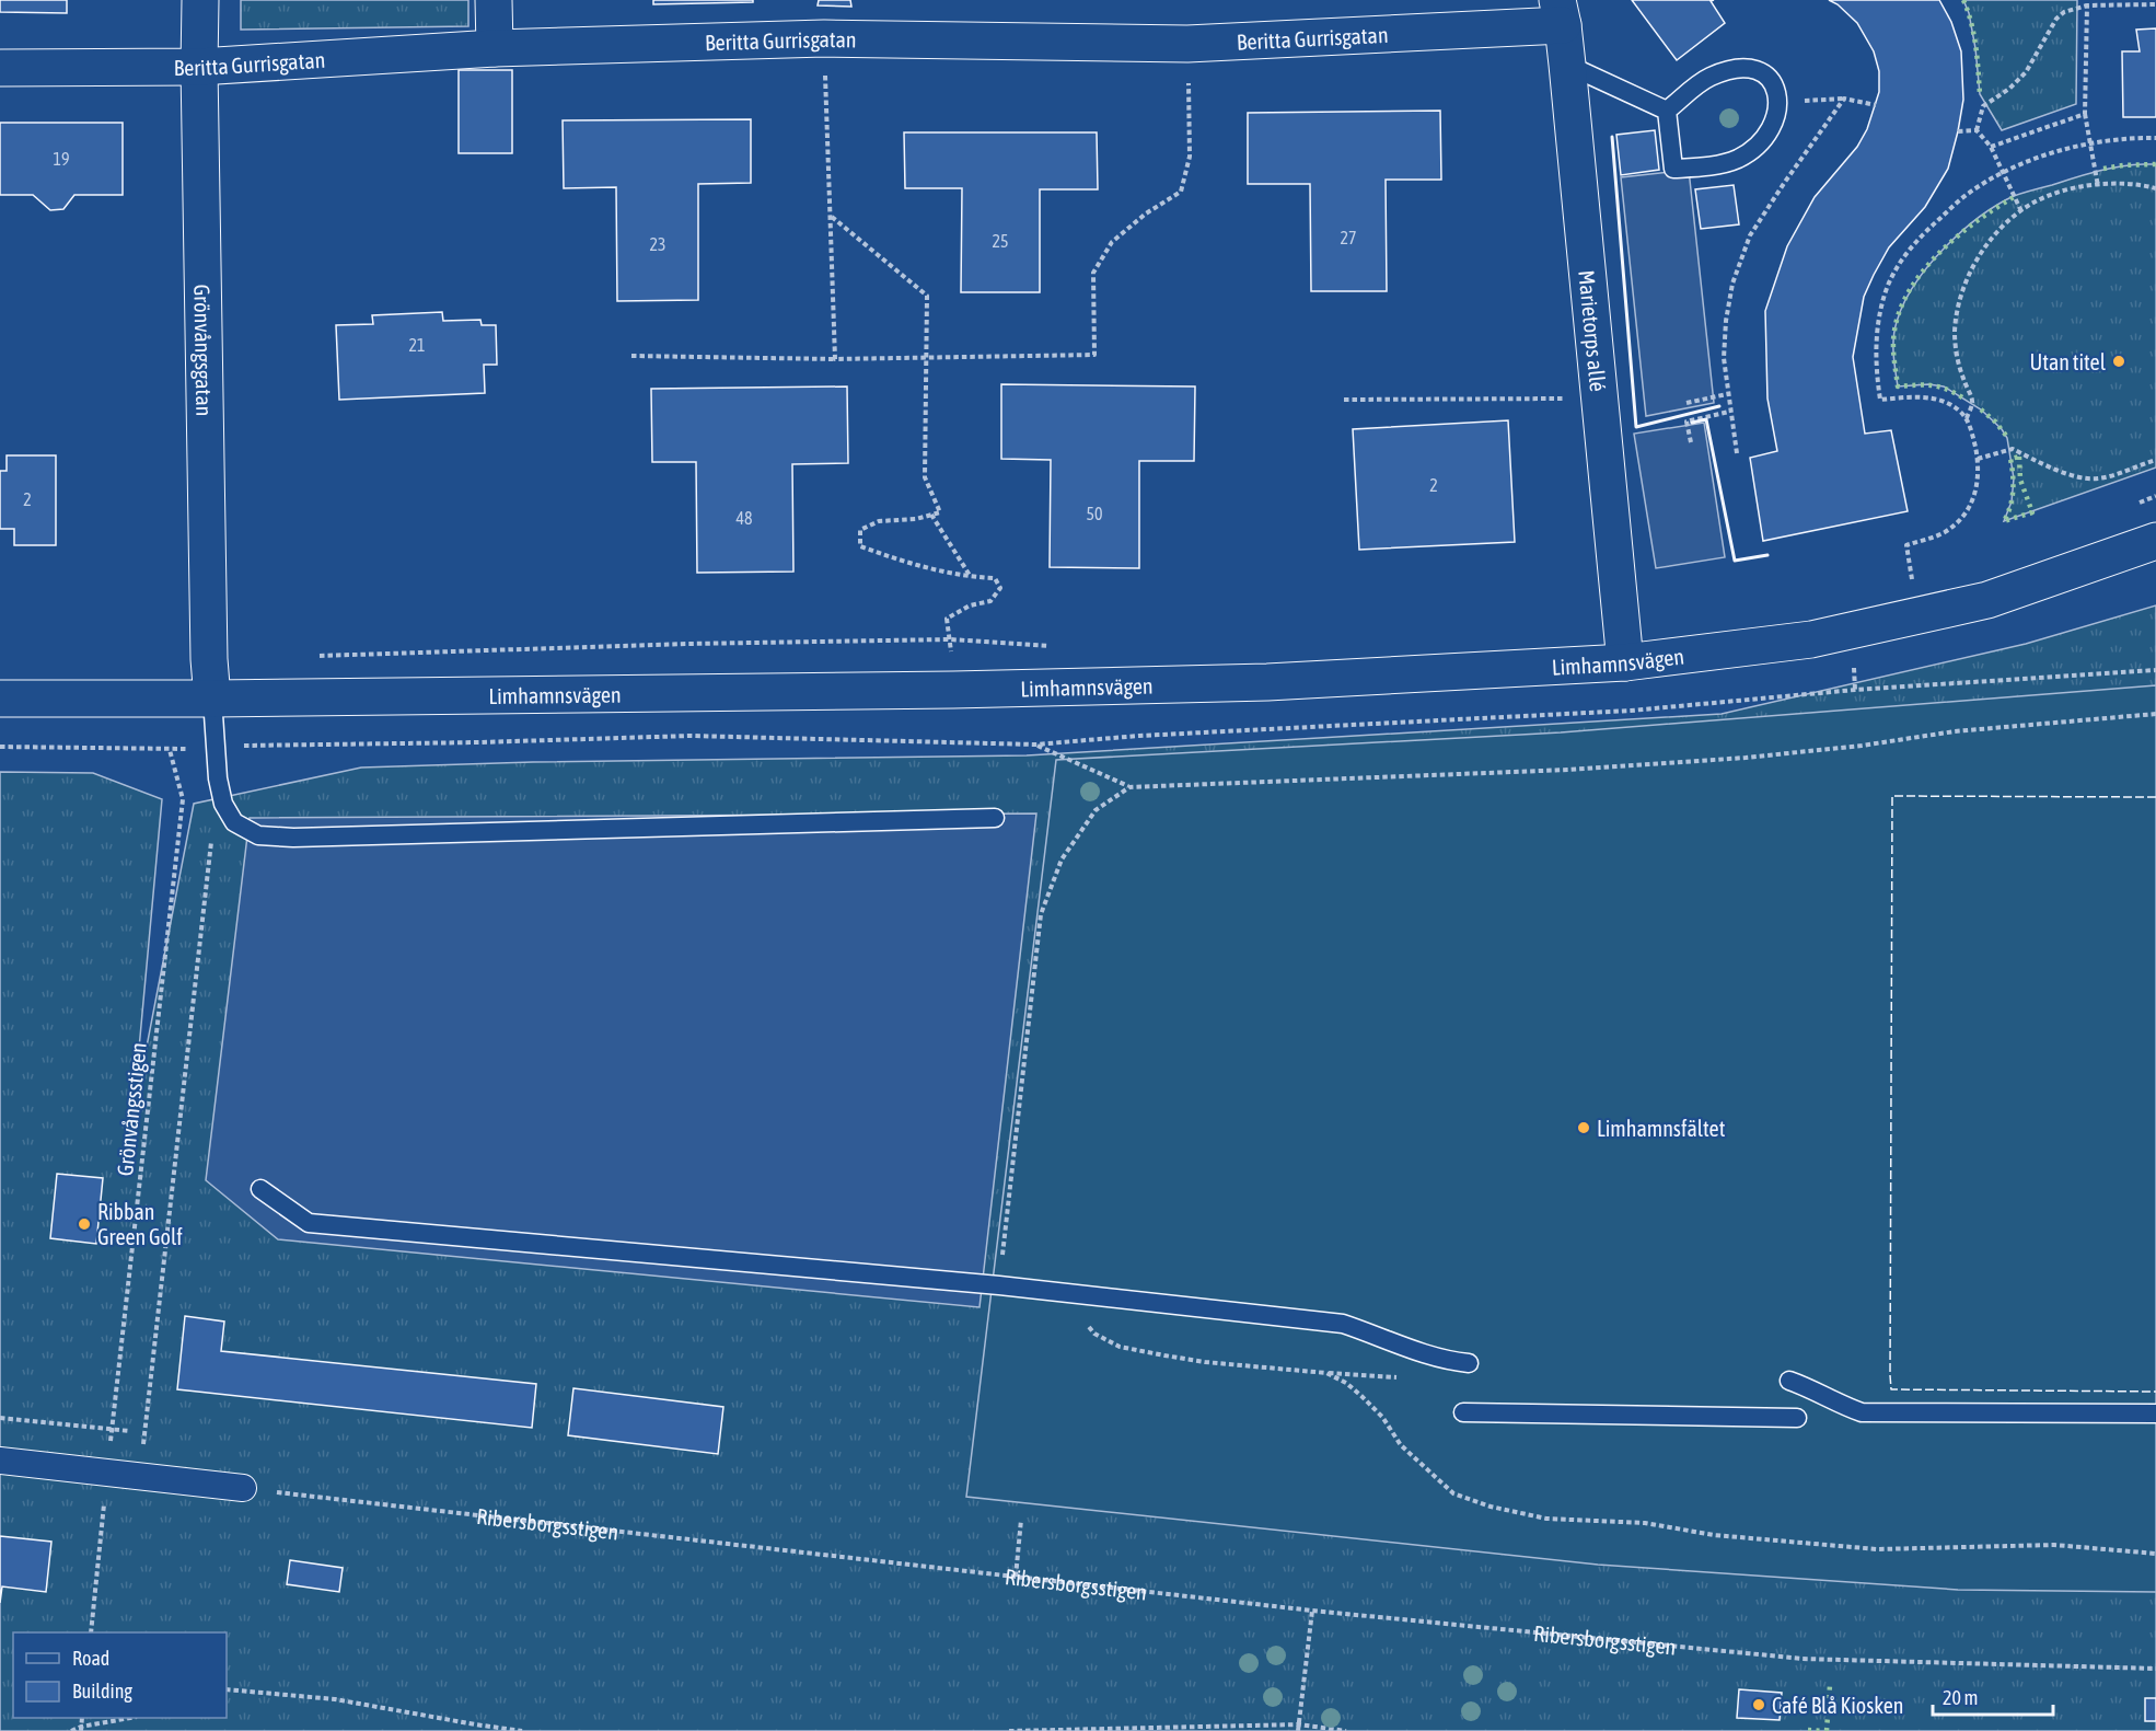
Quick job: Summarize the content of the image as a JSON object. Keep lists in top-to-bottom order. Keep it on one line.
{"streets":{"street":["Beritta Gurrisgatan","Marietorps allé","Grönvångsgatan","Limhamnsvägen"],"path":["Grönvångsstigen","Ribersborgsstigen"]},"crossings":[["Beritta Gurrisgatan","Marietorps allé"],["Beritta Gurrisgatan","Grönvångsgatan"],["Marietorps allé","Limhamnsvägen"],["Grönvångsgatan","Limhamnsvägen"]],"places":["Utan titel","Limhamnsfältet","Ribban Green Golf","Café Blå Kiosken"],"house_numbers":["19","27","25","23","21","2","2","50","48"],"legend":["Road","Building"],"scale_bar":"20 m"}
